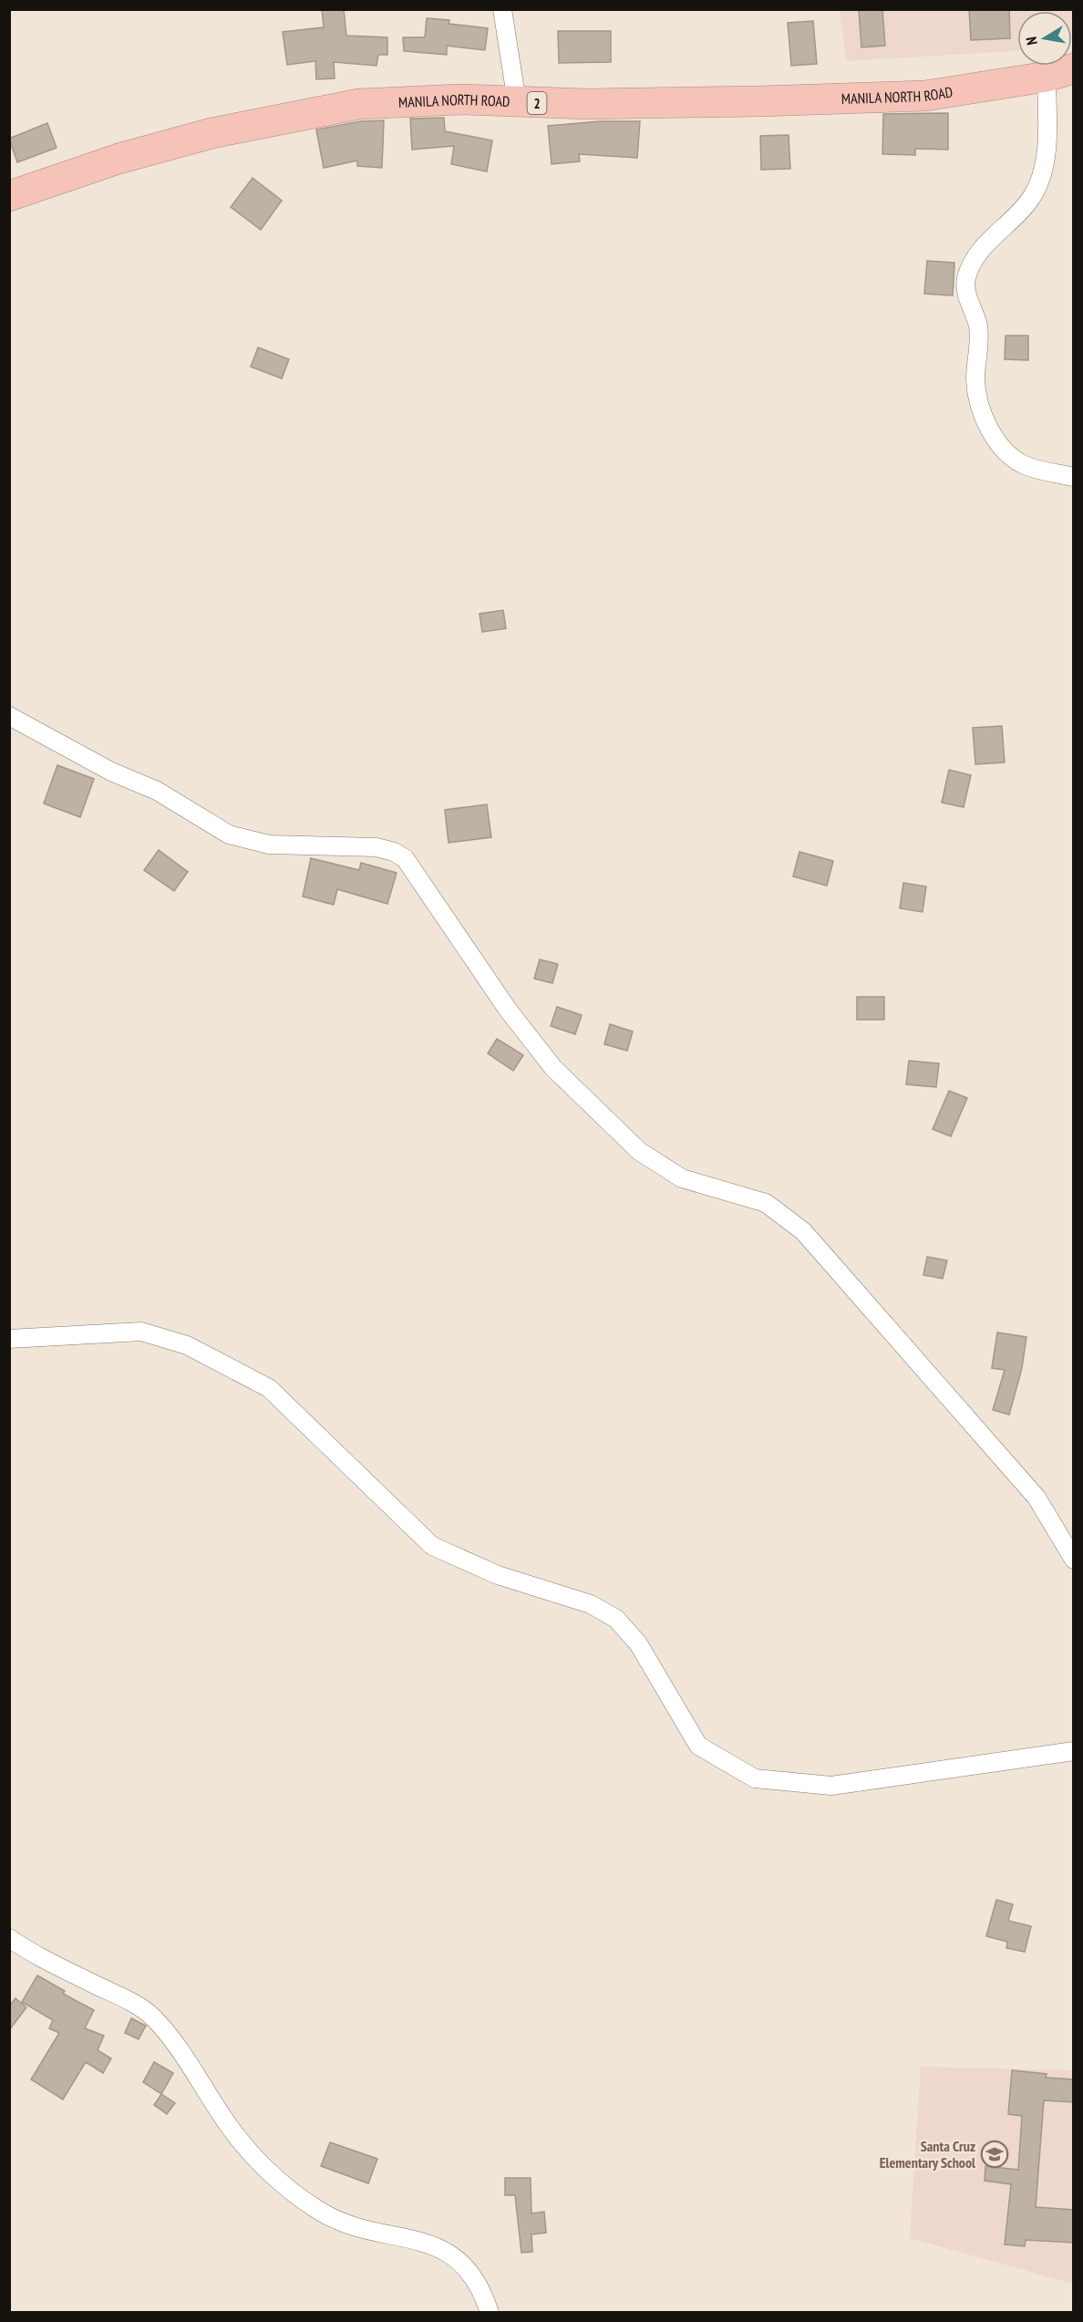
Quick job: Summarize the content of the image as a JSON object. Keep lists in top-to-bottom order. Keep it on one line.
{"streets":{"highway":["MANILA NORTH ROAD","2"]},"places":{"school or university":["Santa Cruz Elementary School"]},"north":"left"}
